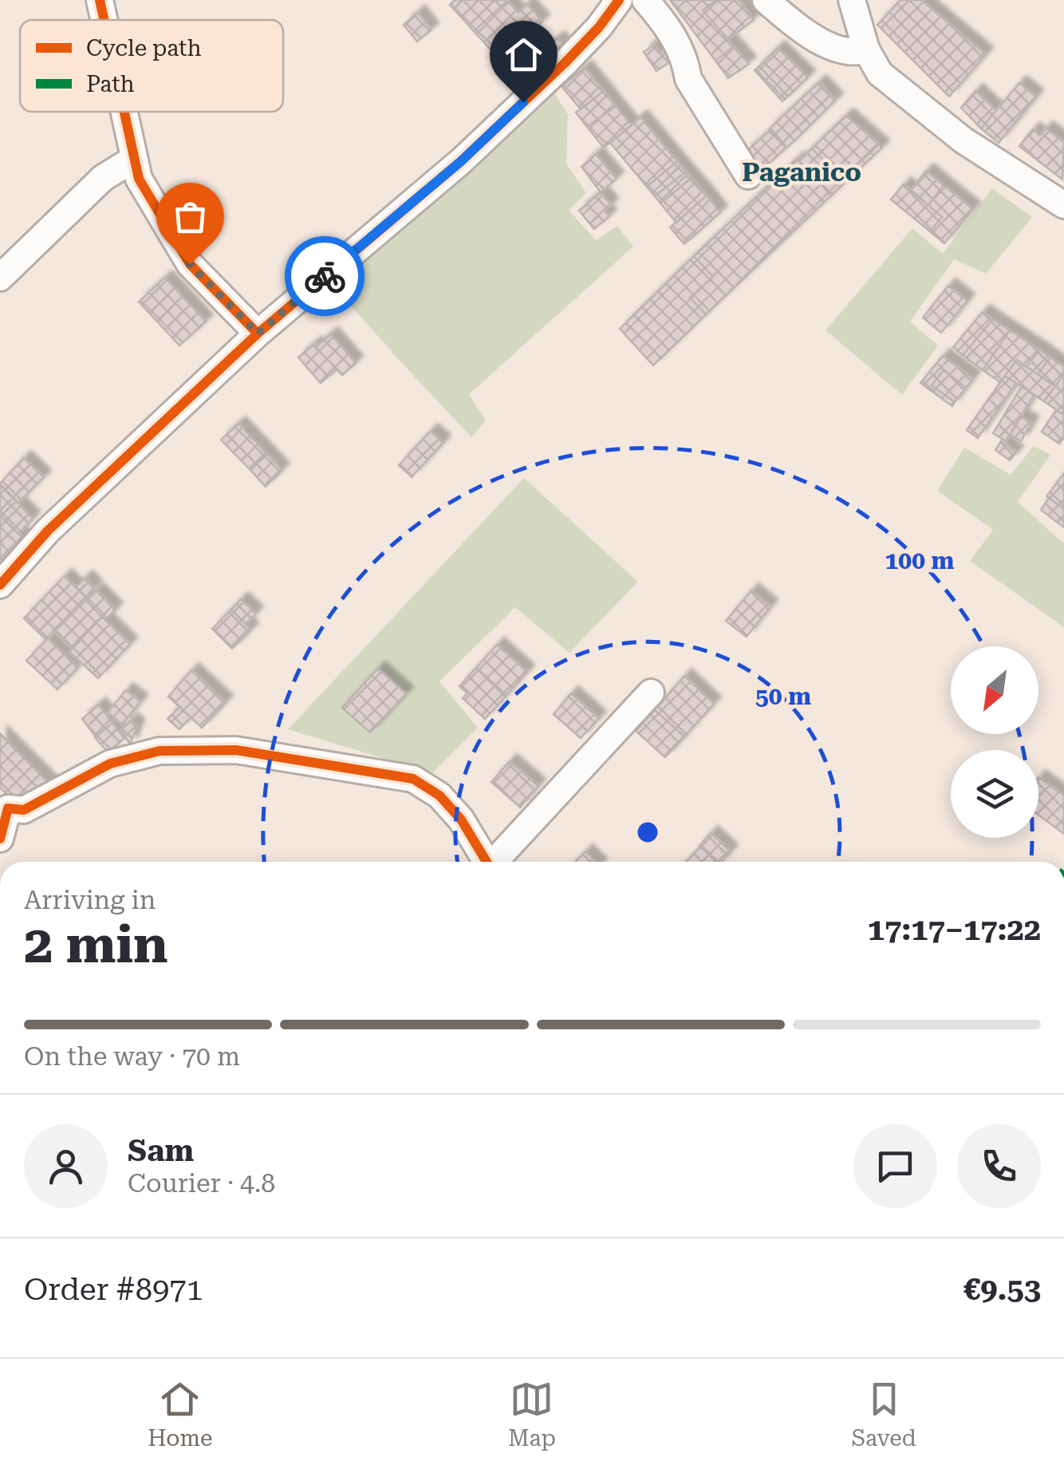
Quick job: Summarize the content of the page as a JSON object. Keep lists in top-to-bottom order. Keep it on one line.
{"districts":["Paganico"],"legend":["Cycle path","Path"],"north":"bottom left","page":{"heading":["2 min","Arriving in","17:17–17:22"],"panel":["Sam","Courier · 4.8","Order #8971","€9.53"],"bar":"On the way · 70 m","tabs":["Home","Map","Saved"]},"rings":["100 m","50 m"]}
